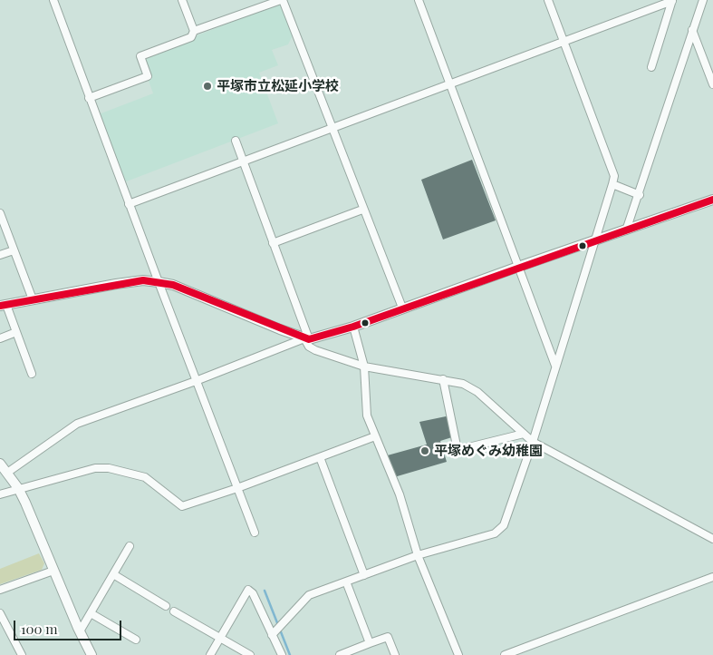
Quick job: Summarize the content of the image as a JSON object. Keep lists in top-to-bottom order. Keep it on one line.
{"places":["平塚市立松延小学校","平塚めぐみ幼稚園"],"scale_bar":"100 m"}
